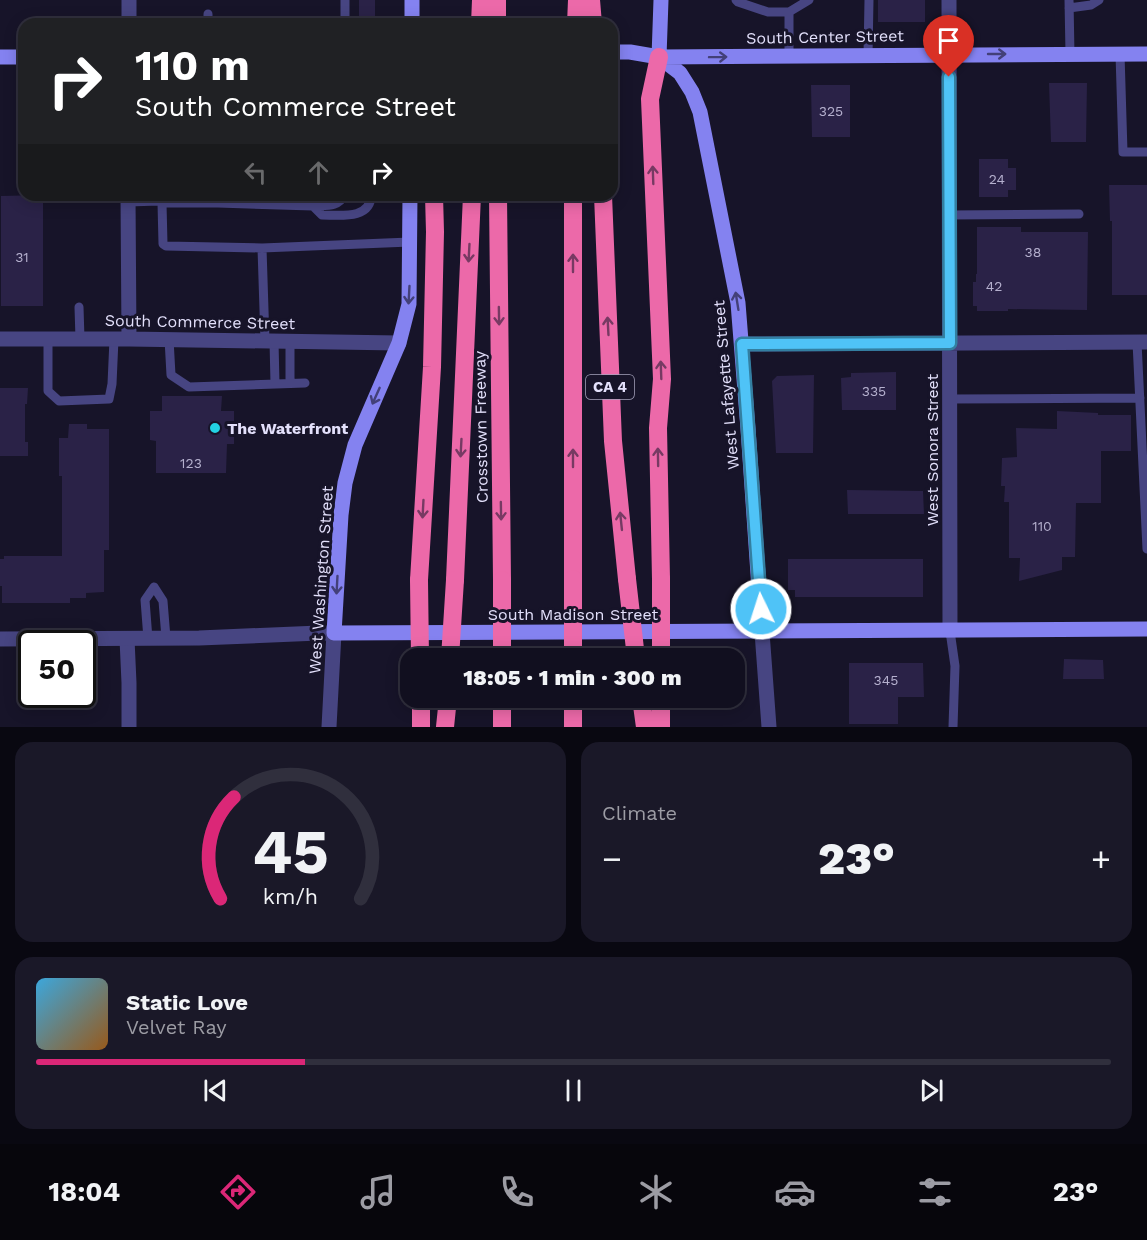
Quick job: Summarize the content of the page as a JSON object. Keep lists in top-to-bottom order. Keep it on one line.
{"streets":{"highway":["CA 4","Crosstown Freeway"],"main road":["South Center Street","West Lafayette Street","West Washington Street","South Madison Street"],"street":["South Commerce Street","West Sonora Street"]},"crossings":[["South Center Street","West Lafayette Street"],["South Center Street","West Sonora Street"],["South Commerce Street","West Washington Street"],["West Lafayette Street","South Madison Street"],["West Sonora Street","South Madison Street"],["West Washington Street","South Madison Street"]],"one_way":["South Center Street","West Lafayette Street","West Washington Street"],"places":["The Waterfront"],"house_numbers":["325","24","38","31","42","335","123","110","345"],"page":{"turn":["110 m","South Commerce Street"],"limit":"50","trip":"18:05 · 1 min · 300 m","tile":"Climate","heat":["−","23°","+"],"song":["Static Love","Velvet Ray"],"tabs":["18:04","23°"],"gauge":["45","km/h"]}}
